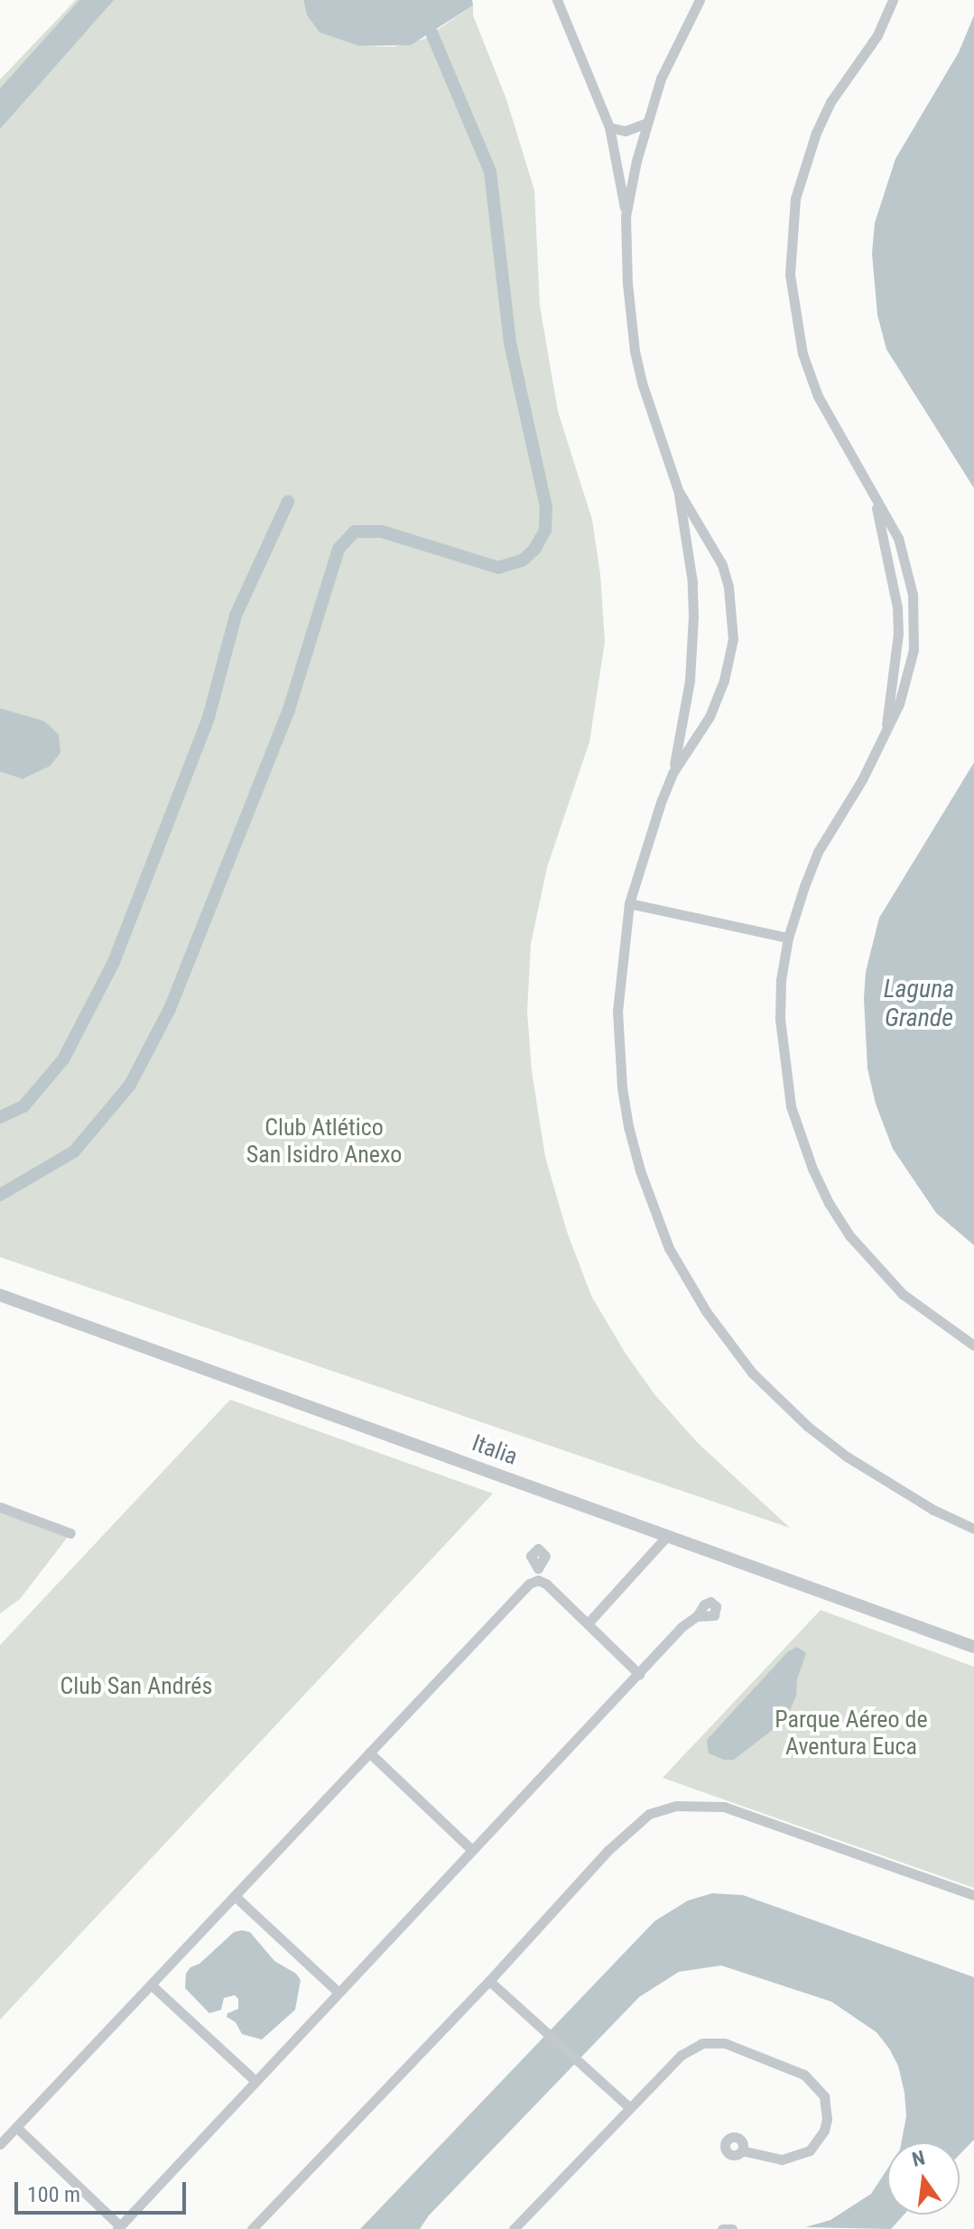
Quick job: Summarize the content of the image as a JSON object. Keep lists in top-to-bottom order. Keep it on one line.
{"streets":{"street":["Italia"]},"water":["Laguna Grande"],"parks":["Club Atlético San Isidro Anexo","Club San Andrés","Parque Aéreo de Aventura Euca"],"scale_bar":"100 m","north":"top"}
